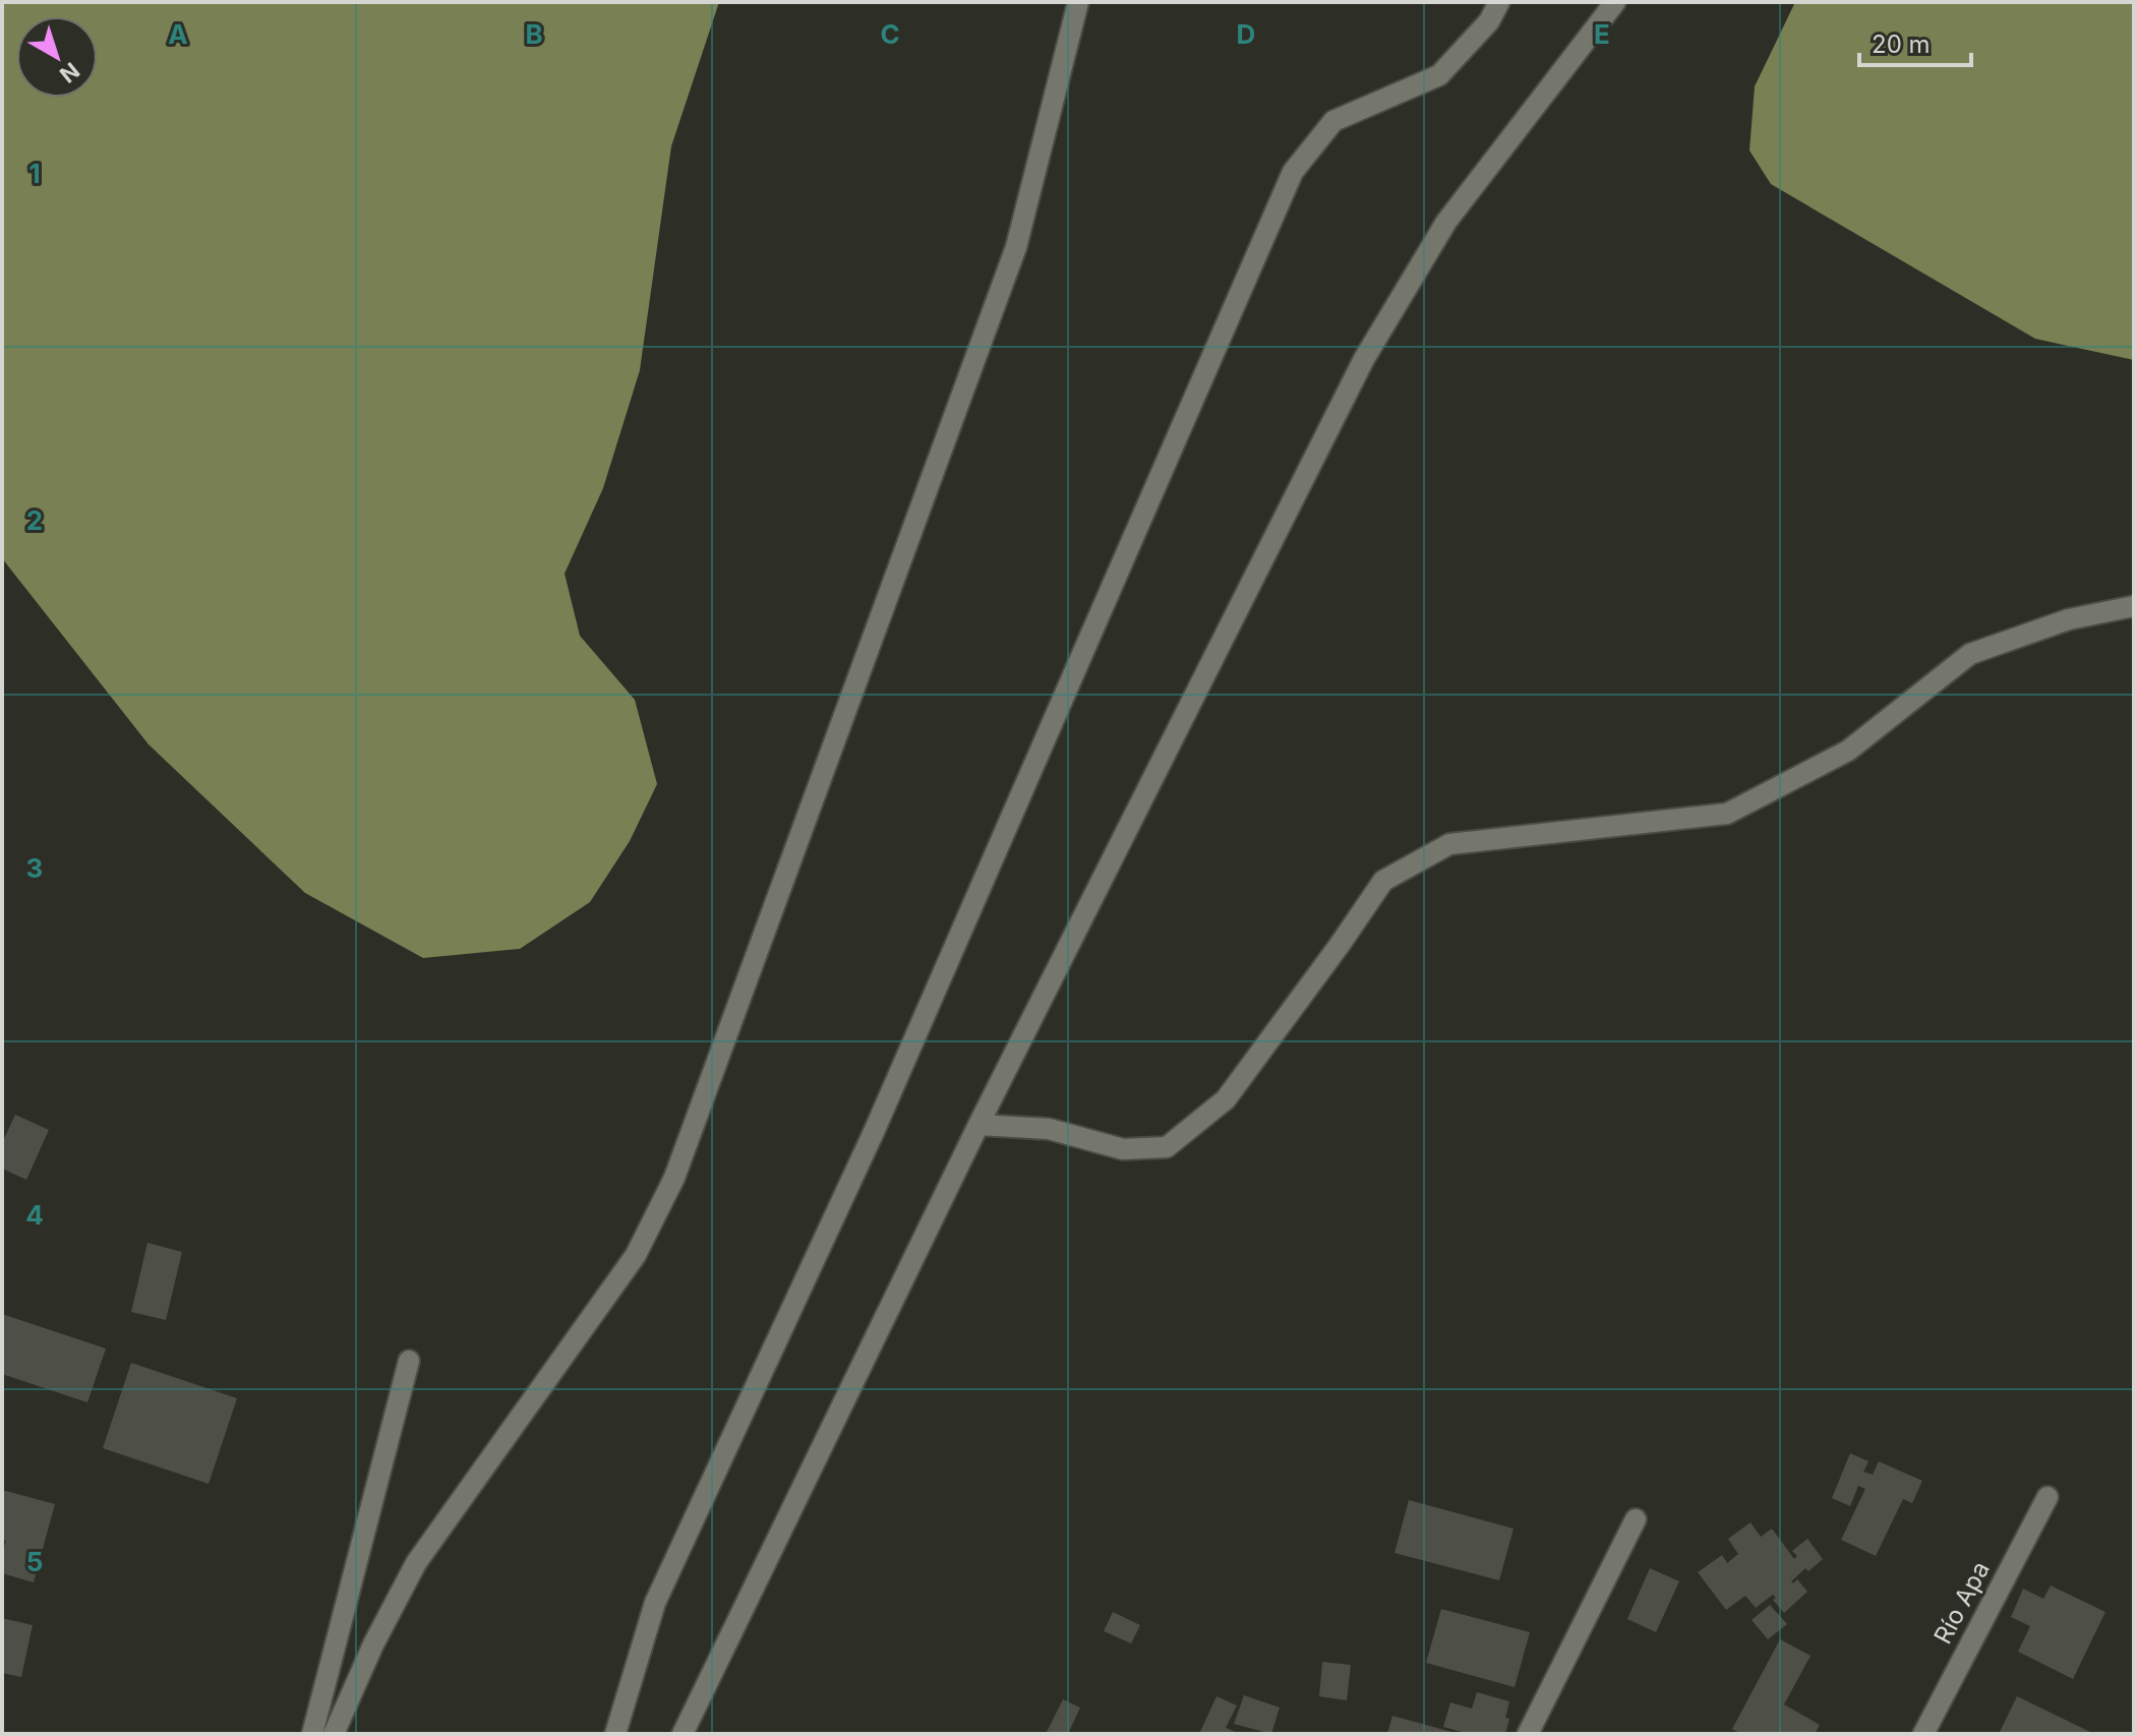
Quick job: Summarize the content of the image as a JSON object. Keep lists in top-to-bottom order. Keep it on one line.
{"streets":{"street":["Río Apa"]},"scale_bar":"20 m","north":"bottom right","grid":{"columns":["A","B","C","D","E"],"rows":["1","2","3","4","5"]}}
